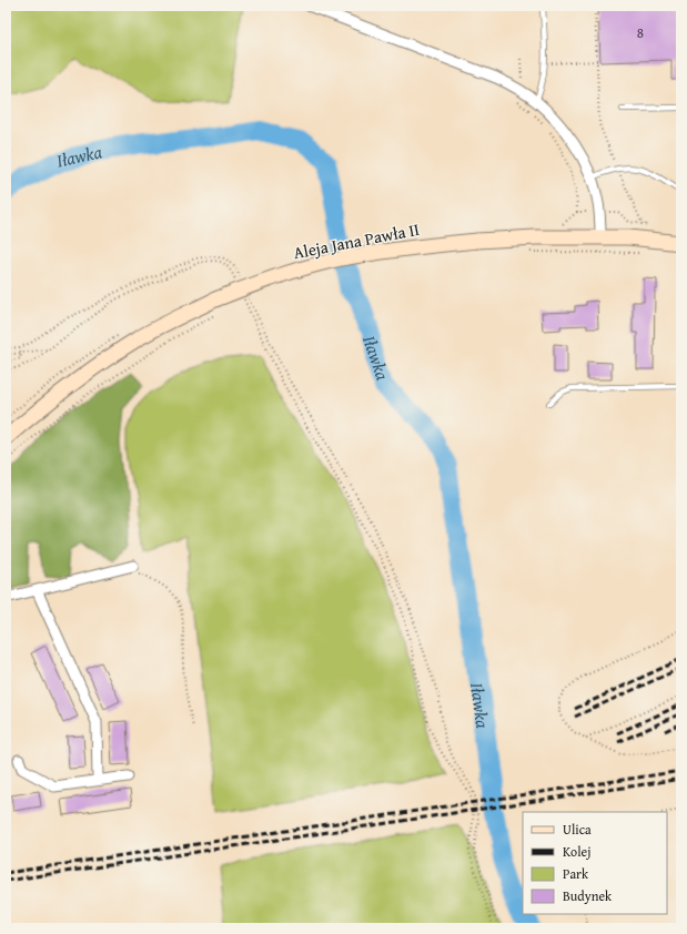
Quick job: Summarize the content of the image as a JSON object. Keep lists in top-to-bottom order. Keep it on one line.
{"streets":{"main road":["Aleja Jana Pawła II"]},"water":["Iławka"],"house_numbers":["8"],"legend":["Ulica","Kolej","Park","Budynek"]}
